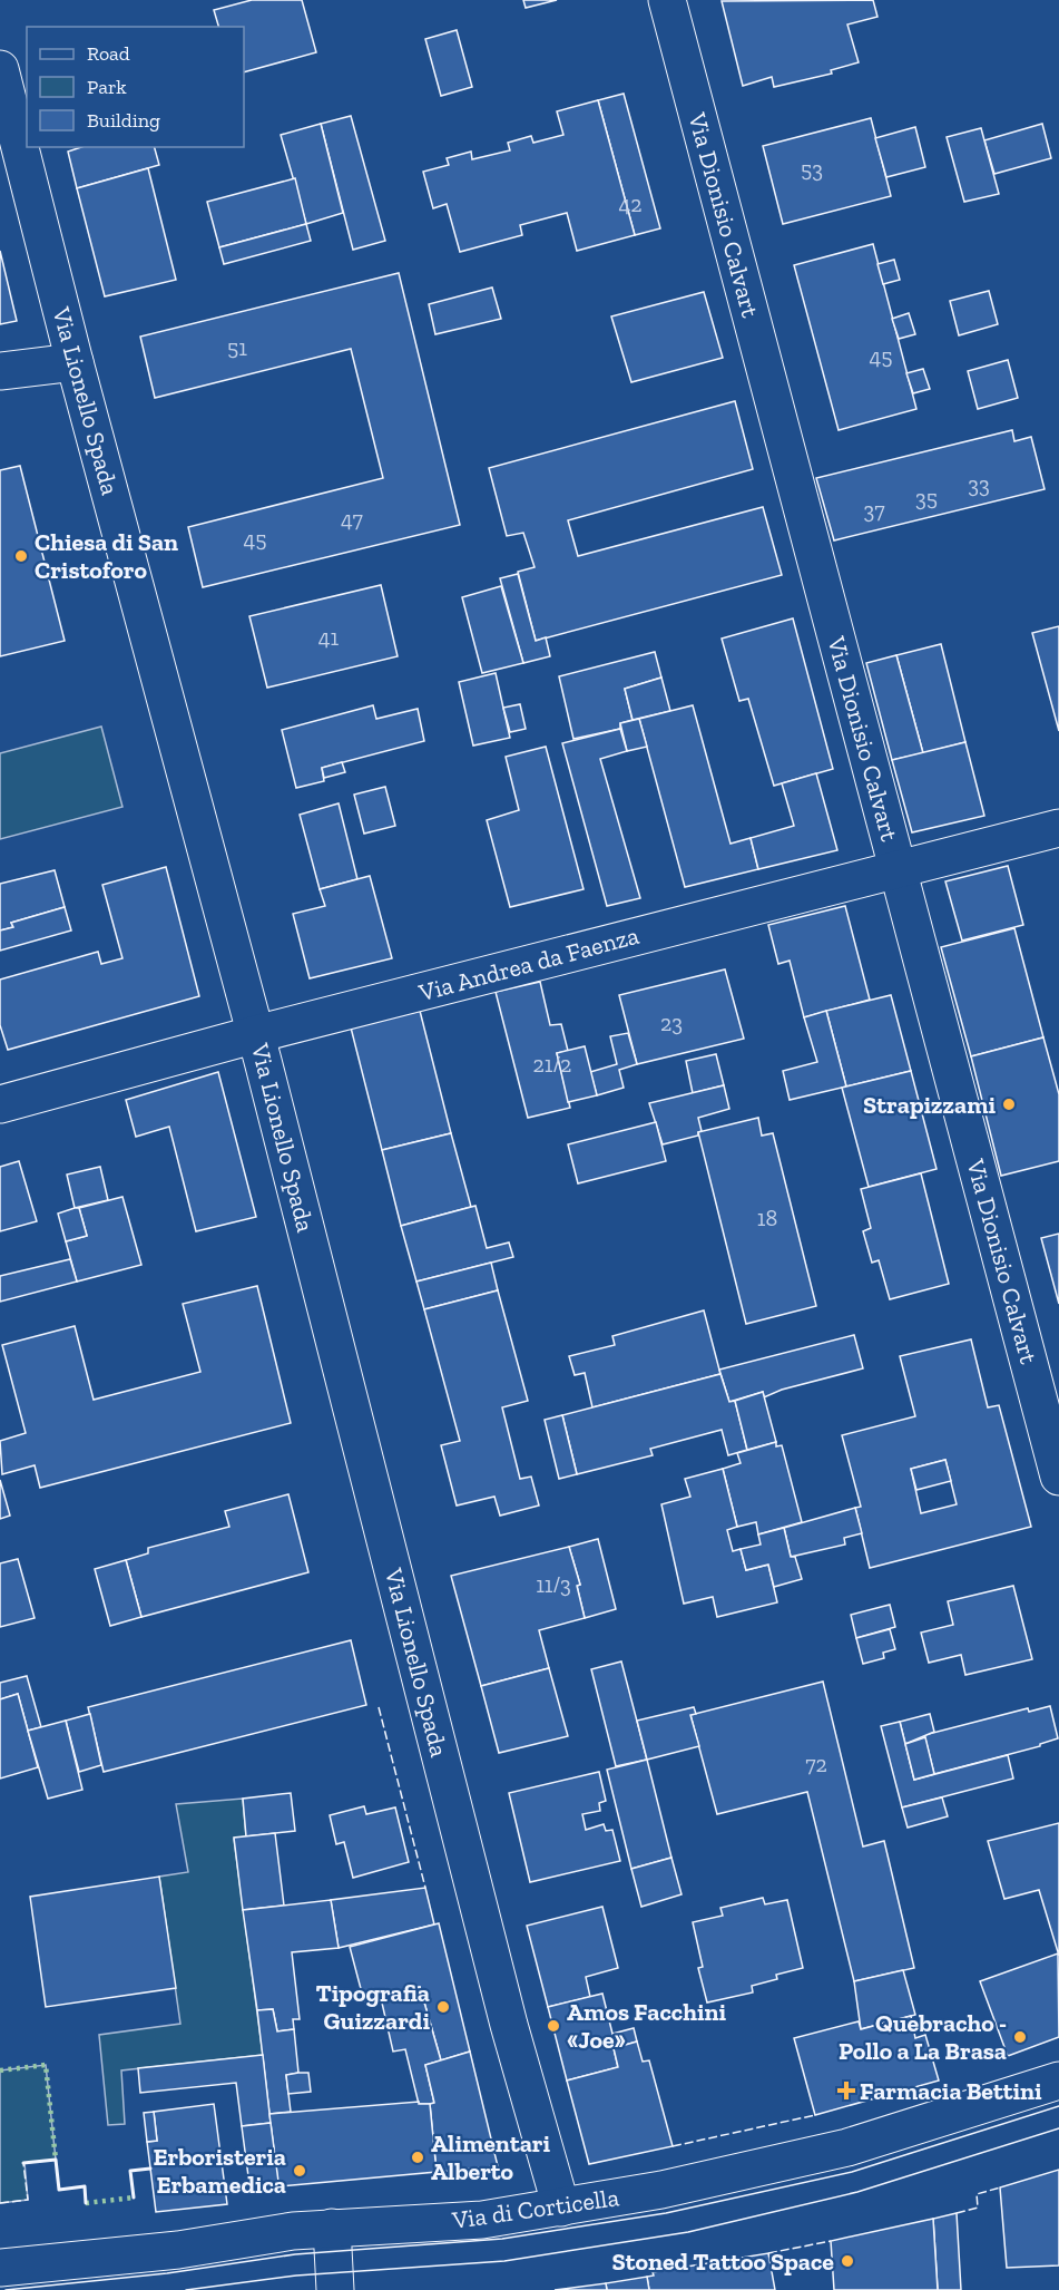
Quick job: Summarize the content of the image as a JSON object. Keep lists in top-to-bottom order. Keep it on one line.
{"streets":{"street":["Via Dionisio Calvart","Via Lionello Spada","Via Andrea da Faenza","Via di Corticella"]},"crossings":[["Via Dionisio Calvart","Via Andrea da Faenza"],["Via Lionello Spada","Via Andrea da Faenza"],["Via Lionello Spada","Via di Corticella"]],"places":{"other":["Chiesa di San Cristoforo","Strapizzami","Tipografia Guizzardi","Amos Facchini «Joe»","Quebracho - Pollo a La Brasa","Alimentari Alberto","Erboristeria Erbamedica","Stoned Tattoo Space"],"health":["Farmacia Bettini"]},"house_numbers":["53","42","51","45","33","35","37","47","45","41","23","21/2","18","11/3","72"],"legend":["Road","Park","Building"]}
